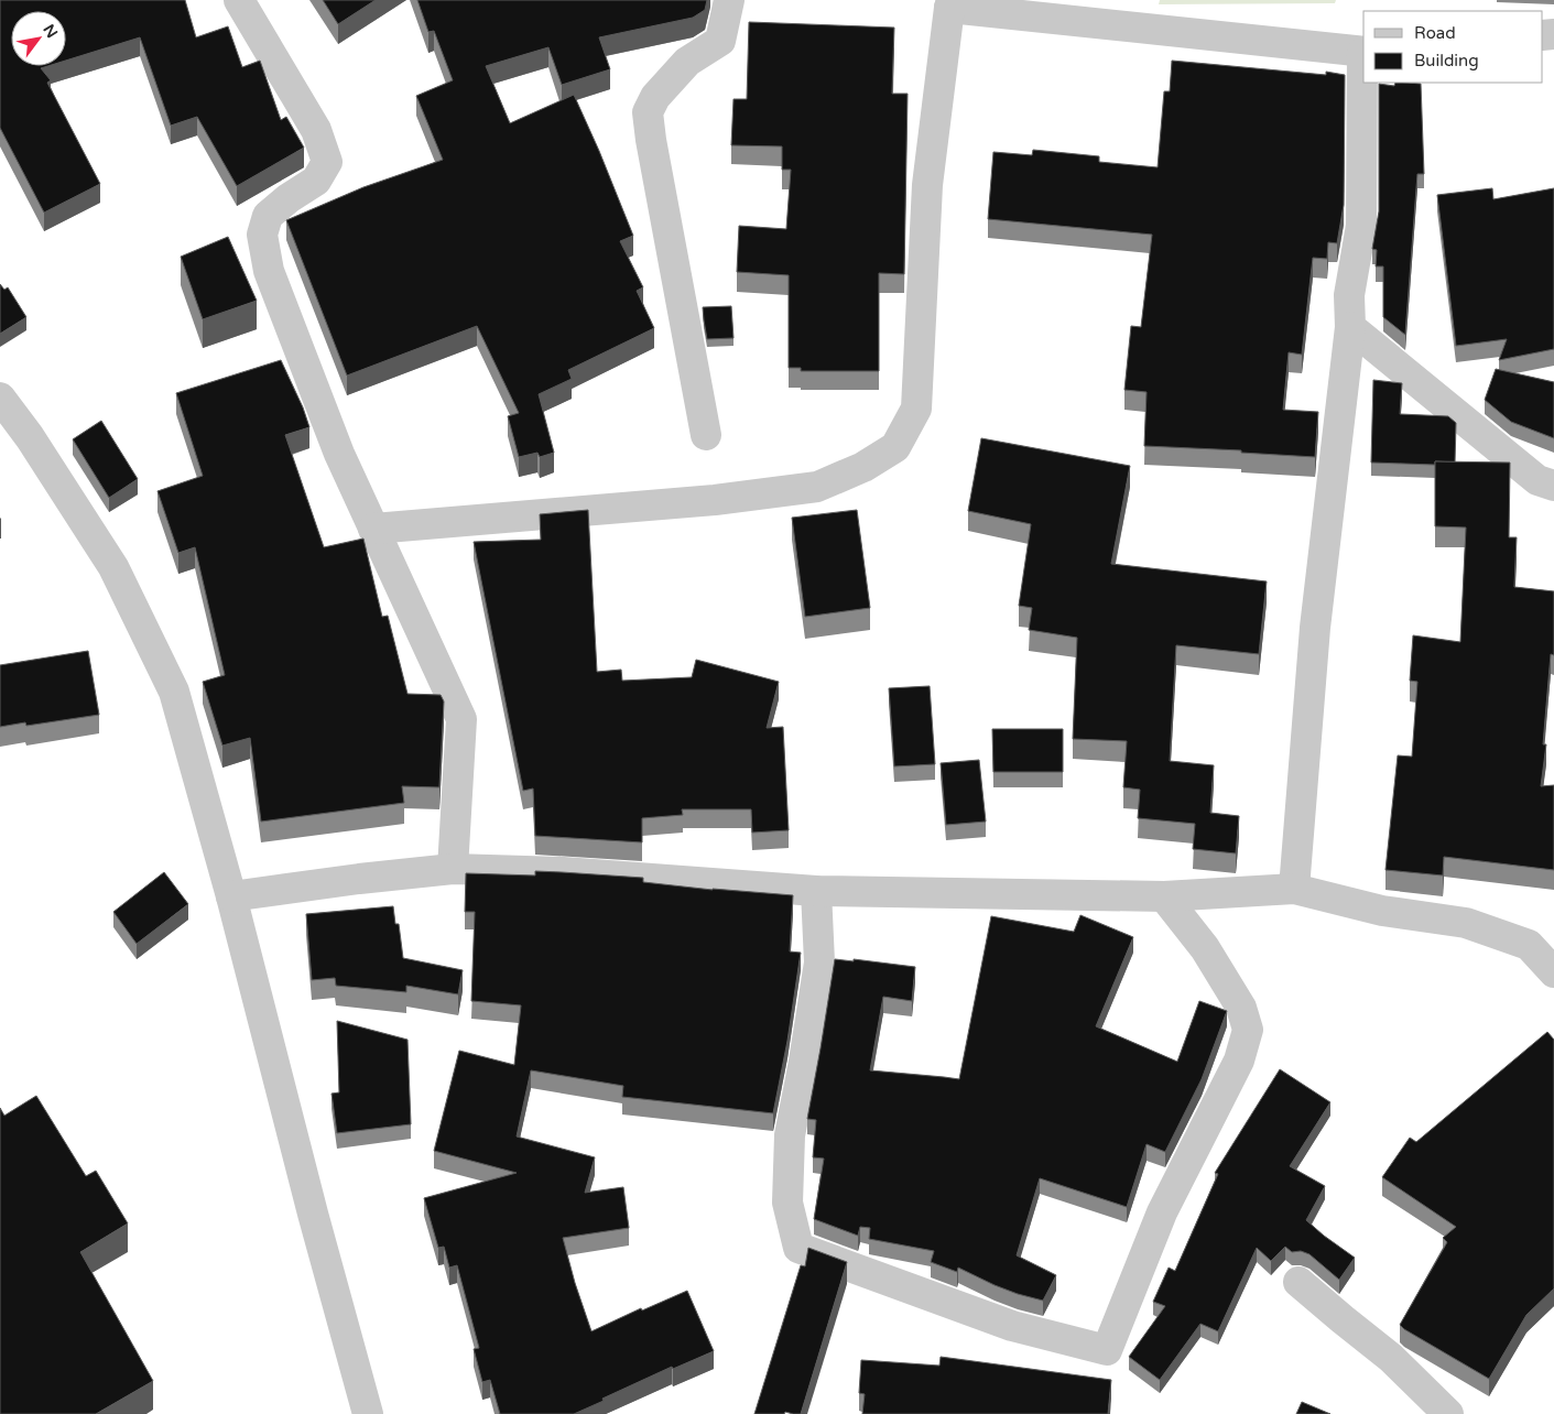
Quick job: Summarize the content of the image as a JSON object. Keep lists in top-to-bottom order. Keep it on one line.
{"legend":["Road","Building"],"north":"top right"}
